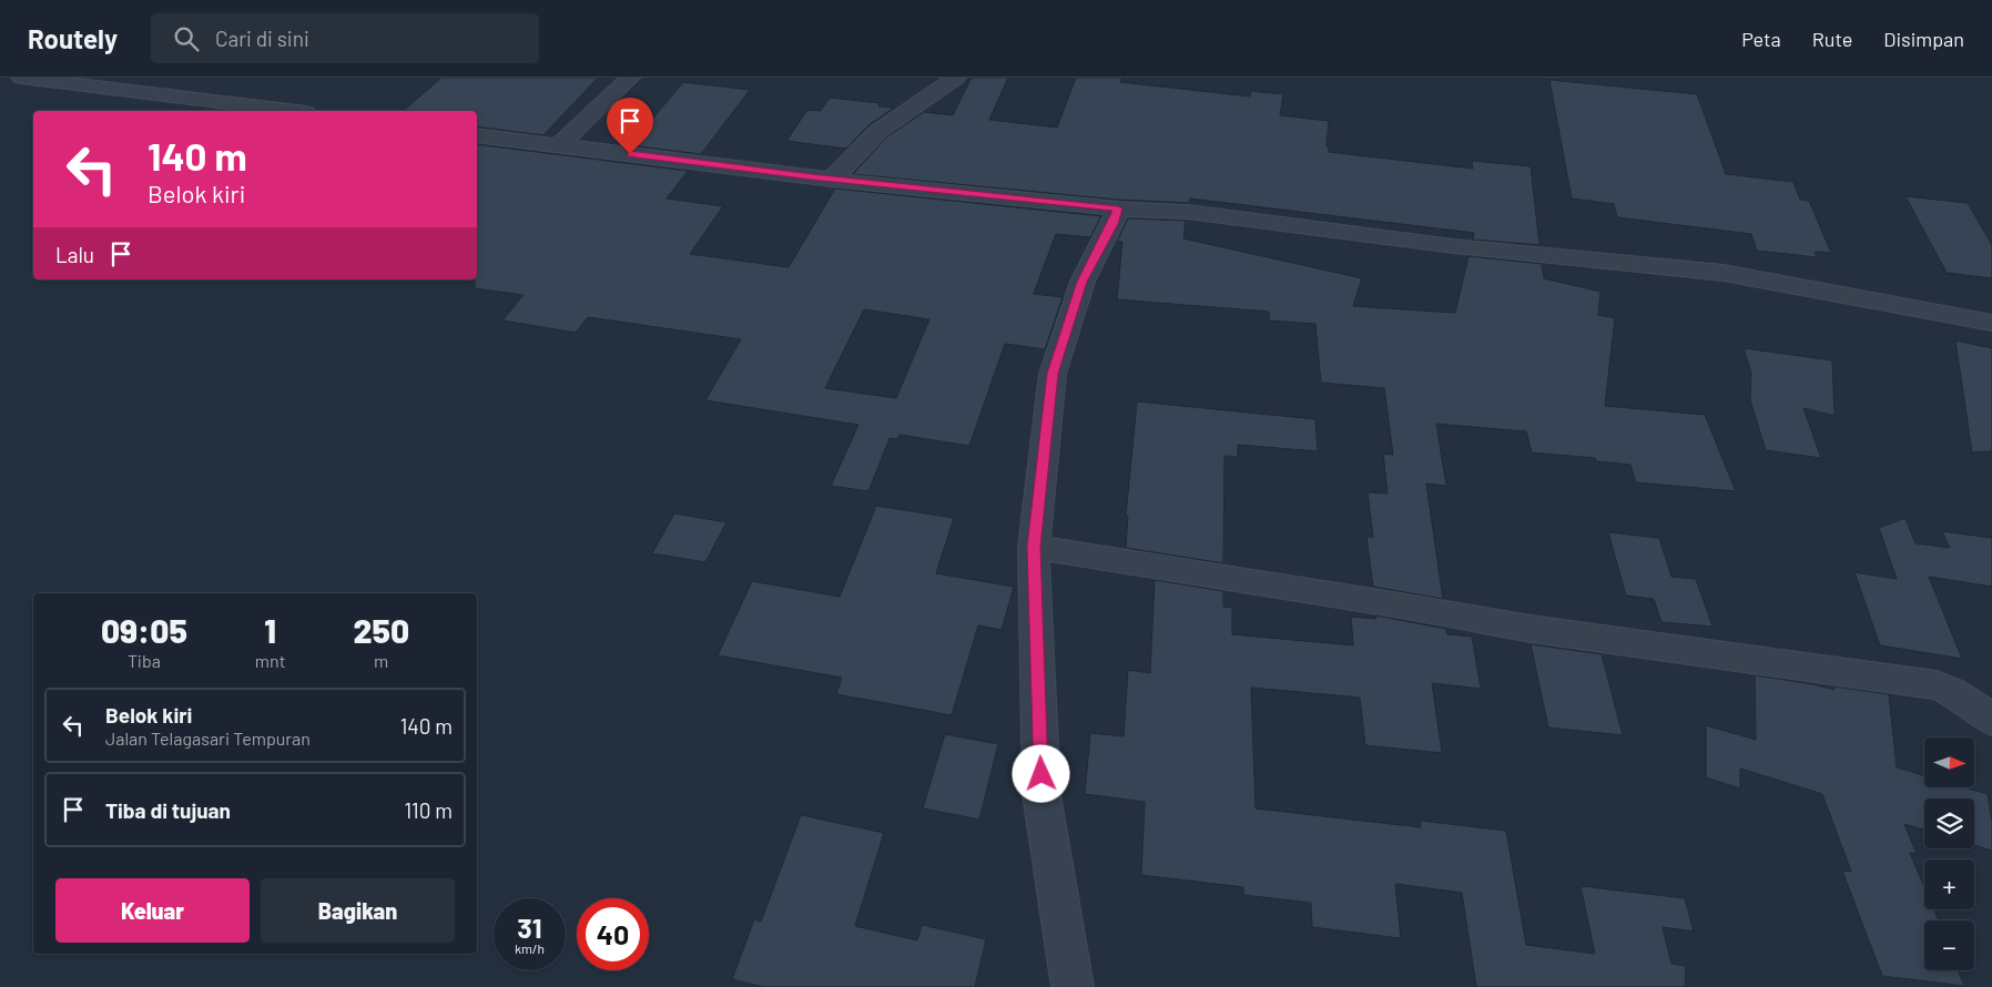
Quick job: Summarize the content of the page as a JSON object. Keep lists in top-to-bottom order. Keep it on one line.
{"north":"right","page":{"header":"Routely","search":"Cari di sini","nav":["Peta","Rute","Disimpan"],"turn":["140 m","Belok kiri"],"then":"Lalu","eta":["09:05","Tiba","1","mnt","250","m"],"list":[{"name":"Belok kiri","note":"Jalan Telagasari Tempuran","value":"140 m"},{"name":"Tiba di tujuan","value":"110 m"}],"map_buttons":["+","−"],"buttons":["Keluar","Bagikan"],"speed":"31 km/h","limit":"40"}}
